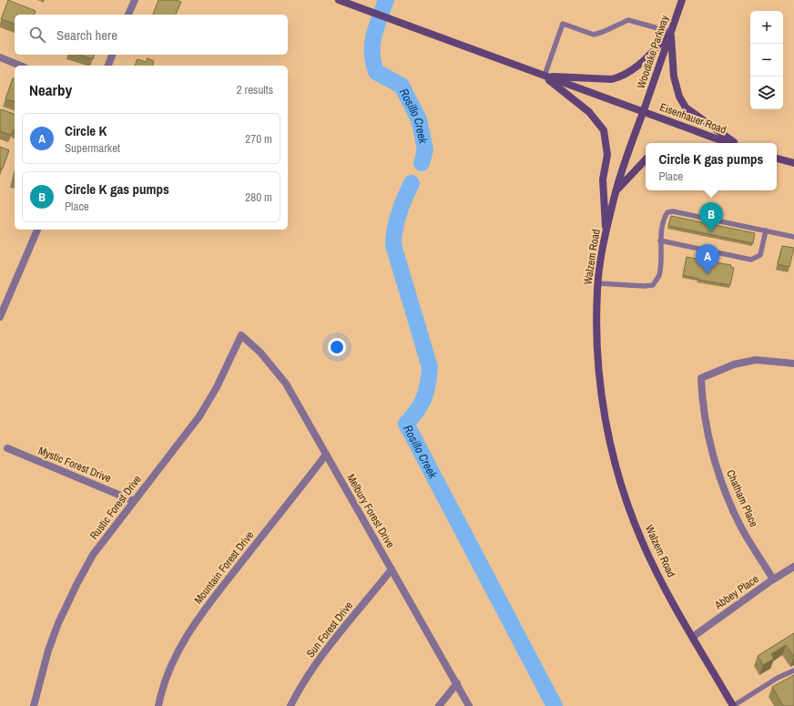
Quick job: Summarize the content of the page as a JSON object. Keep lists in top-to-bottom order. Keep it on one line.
{"streets":{"main road":["Woodlake Parkway","Eisenhauer Road","Walzem Road"],"street":["Mystic Forest Drive","Chatham Place","Rustic Forest Drive","Melbury Forest Drive","Mountain Forest Drive","Abbey Place","Sun Forest Drive"]},"crossings":[["Woodlake Parkway","Eisenhauer Road"],["Woodlake Parkway","Walzem Road"],["Eisenhauer Road","Walzem Road"],["Walzem Road","Abbey Place"],["Mystic Forest Drive","Rustic Forest Drive"],["Chatham Place","Abbey Place"],["Rustic Forest Drive","Melbury Forest Drive"],["Melbury Forest Drive","Mountain Forest Drive"],["Melbury Forest Drive","Sun Forest Drive"]],"water":["Rosillo Creek"],"page":{"map_buttons":["+","−"],"search":"Search here","heading":["Nearby","2 results"],"list":[{"mark":"A","name":"Circle K","note":"Supermarket","value":"270 m"},{"mark":"B","name":"Circle K gas pumps","note":"Place","value":"280 m"}],"popup":["Circle K gas pumps","Place"],"pins":["B","A"]}}
